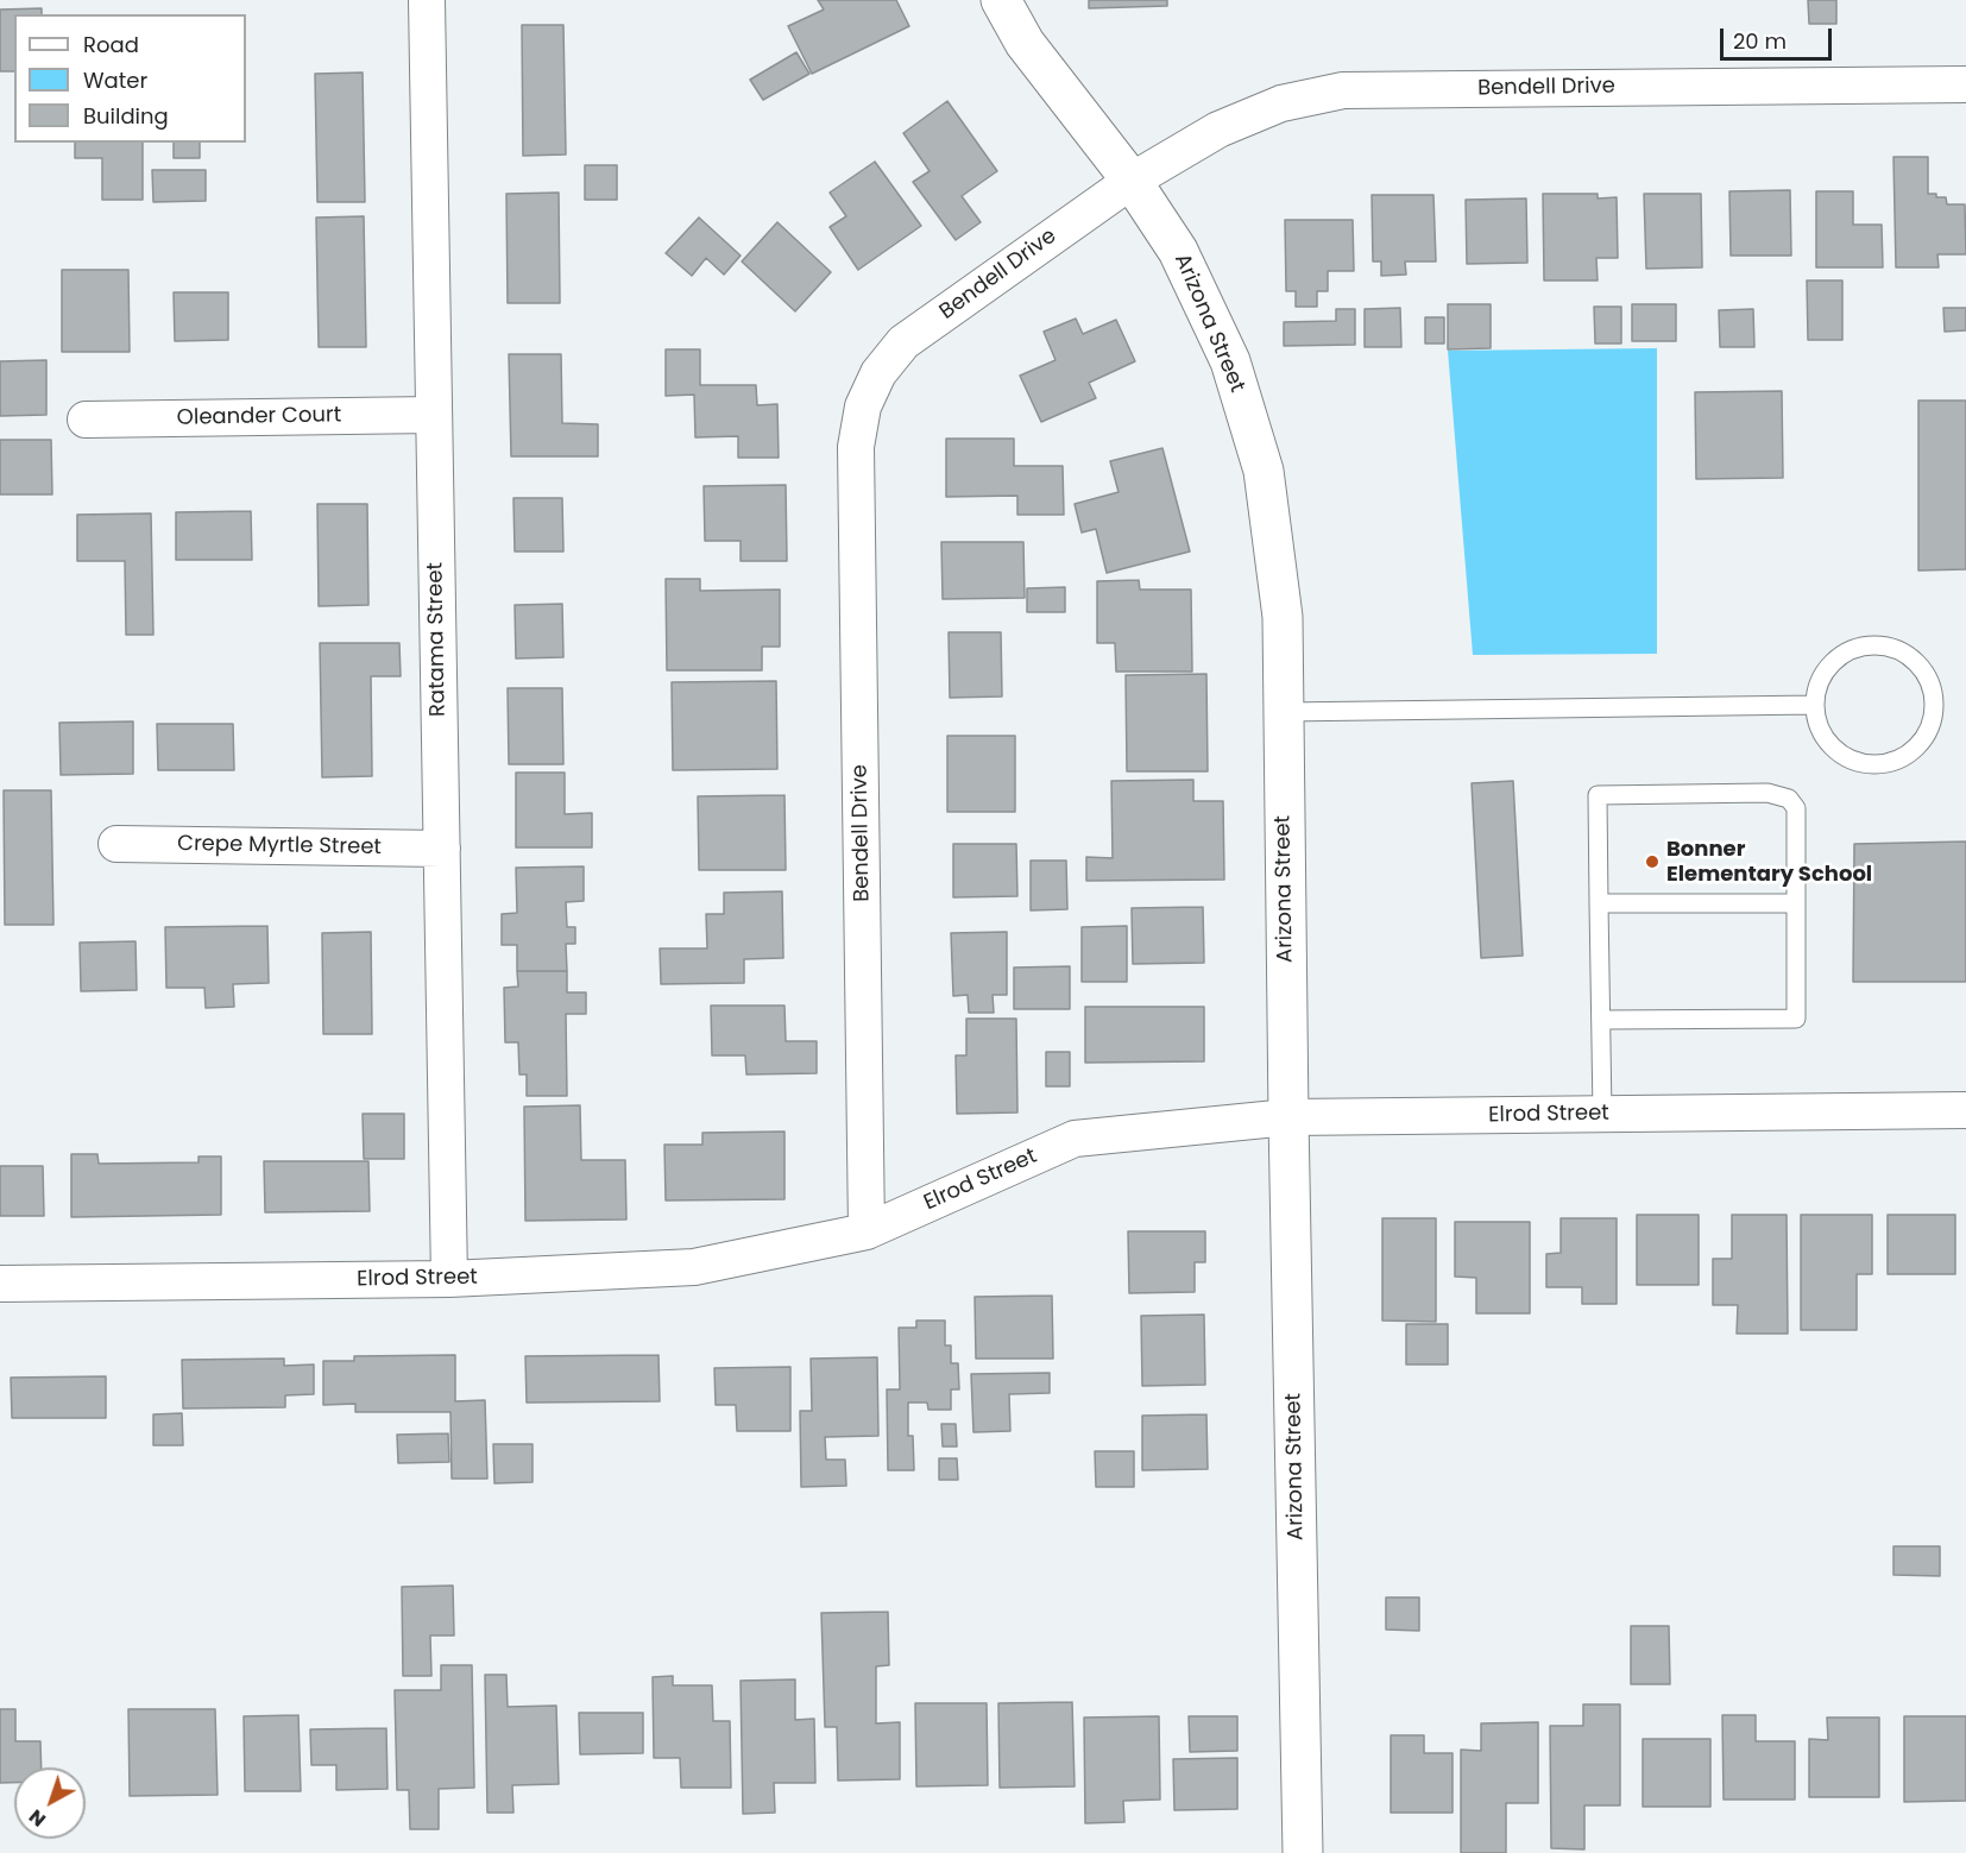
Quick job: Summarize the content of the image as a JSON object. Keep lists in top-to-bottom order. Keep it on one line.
{"streets":{"street":["Bendell Drive","Arizona Street","Oleander Court","Ratama Street","Crepe Myrtle Street","Elrod Street"]},"crossings":[["Bendell Drive","Arizona Street"],["Bendell Drive","Elrod Street"],["Arizona Street","Elrod Street"],["Oleander Court","Ratama Street"],["Ratama Street","Crepe Myrtle Street"],["Ratama Street","Elrod Street"]],"places":["Bonner Elementary School"],"legend":["Road","Water","Building"],"scale_bar":"20 m","north":"bottom left"}
